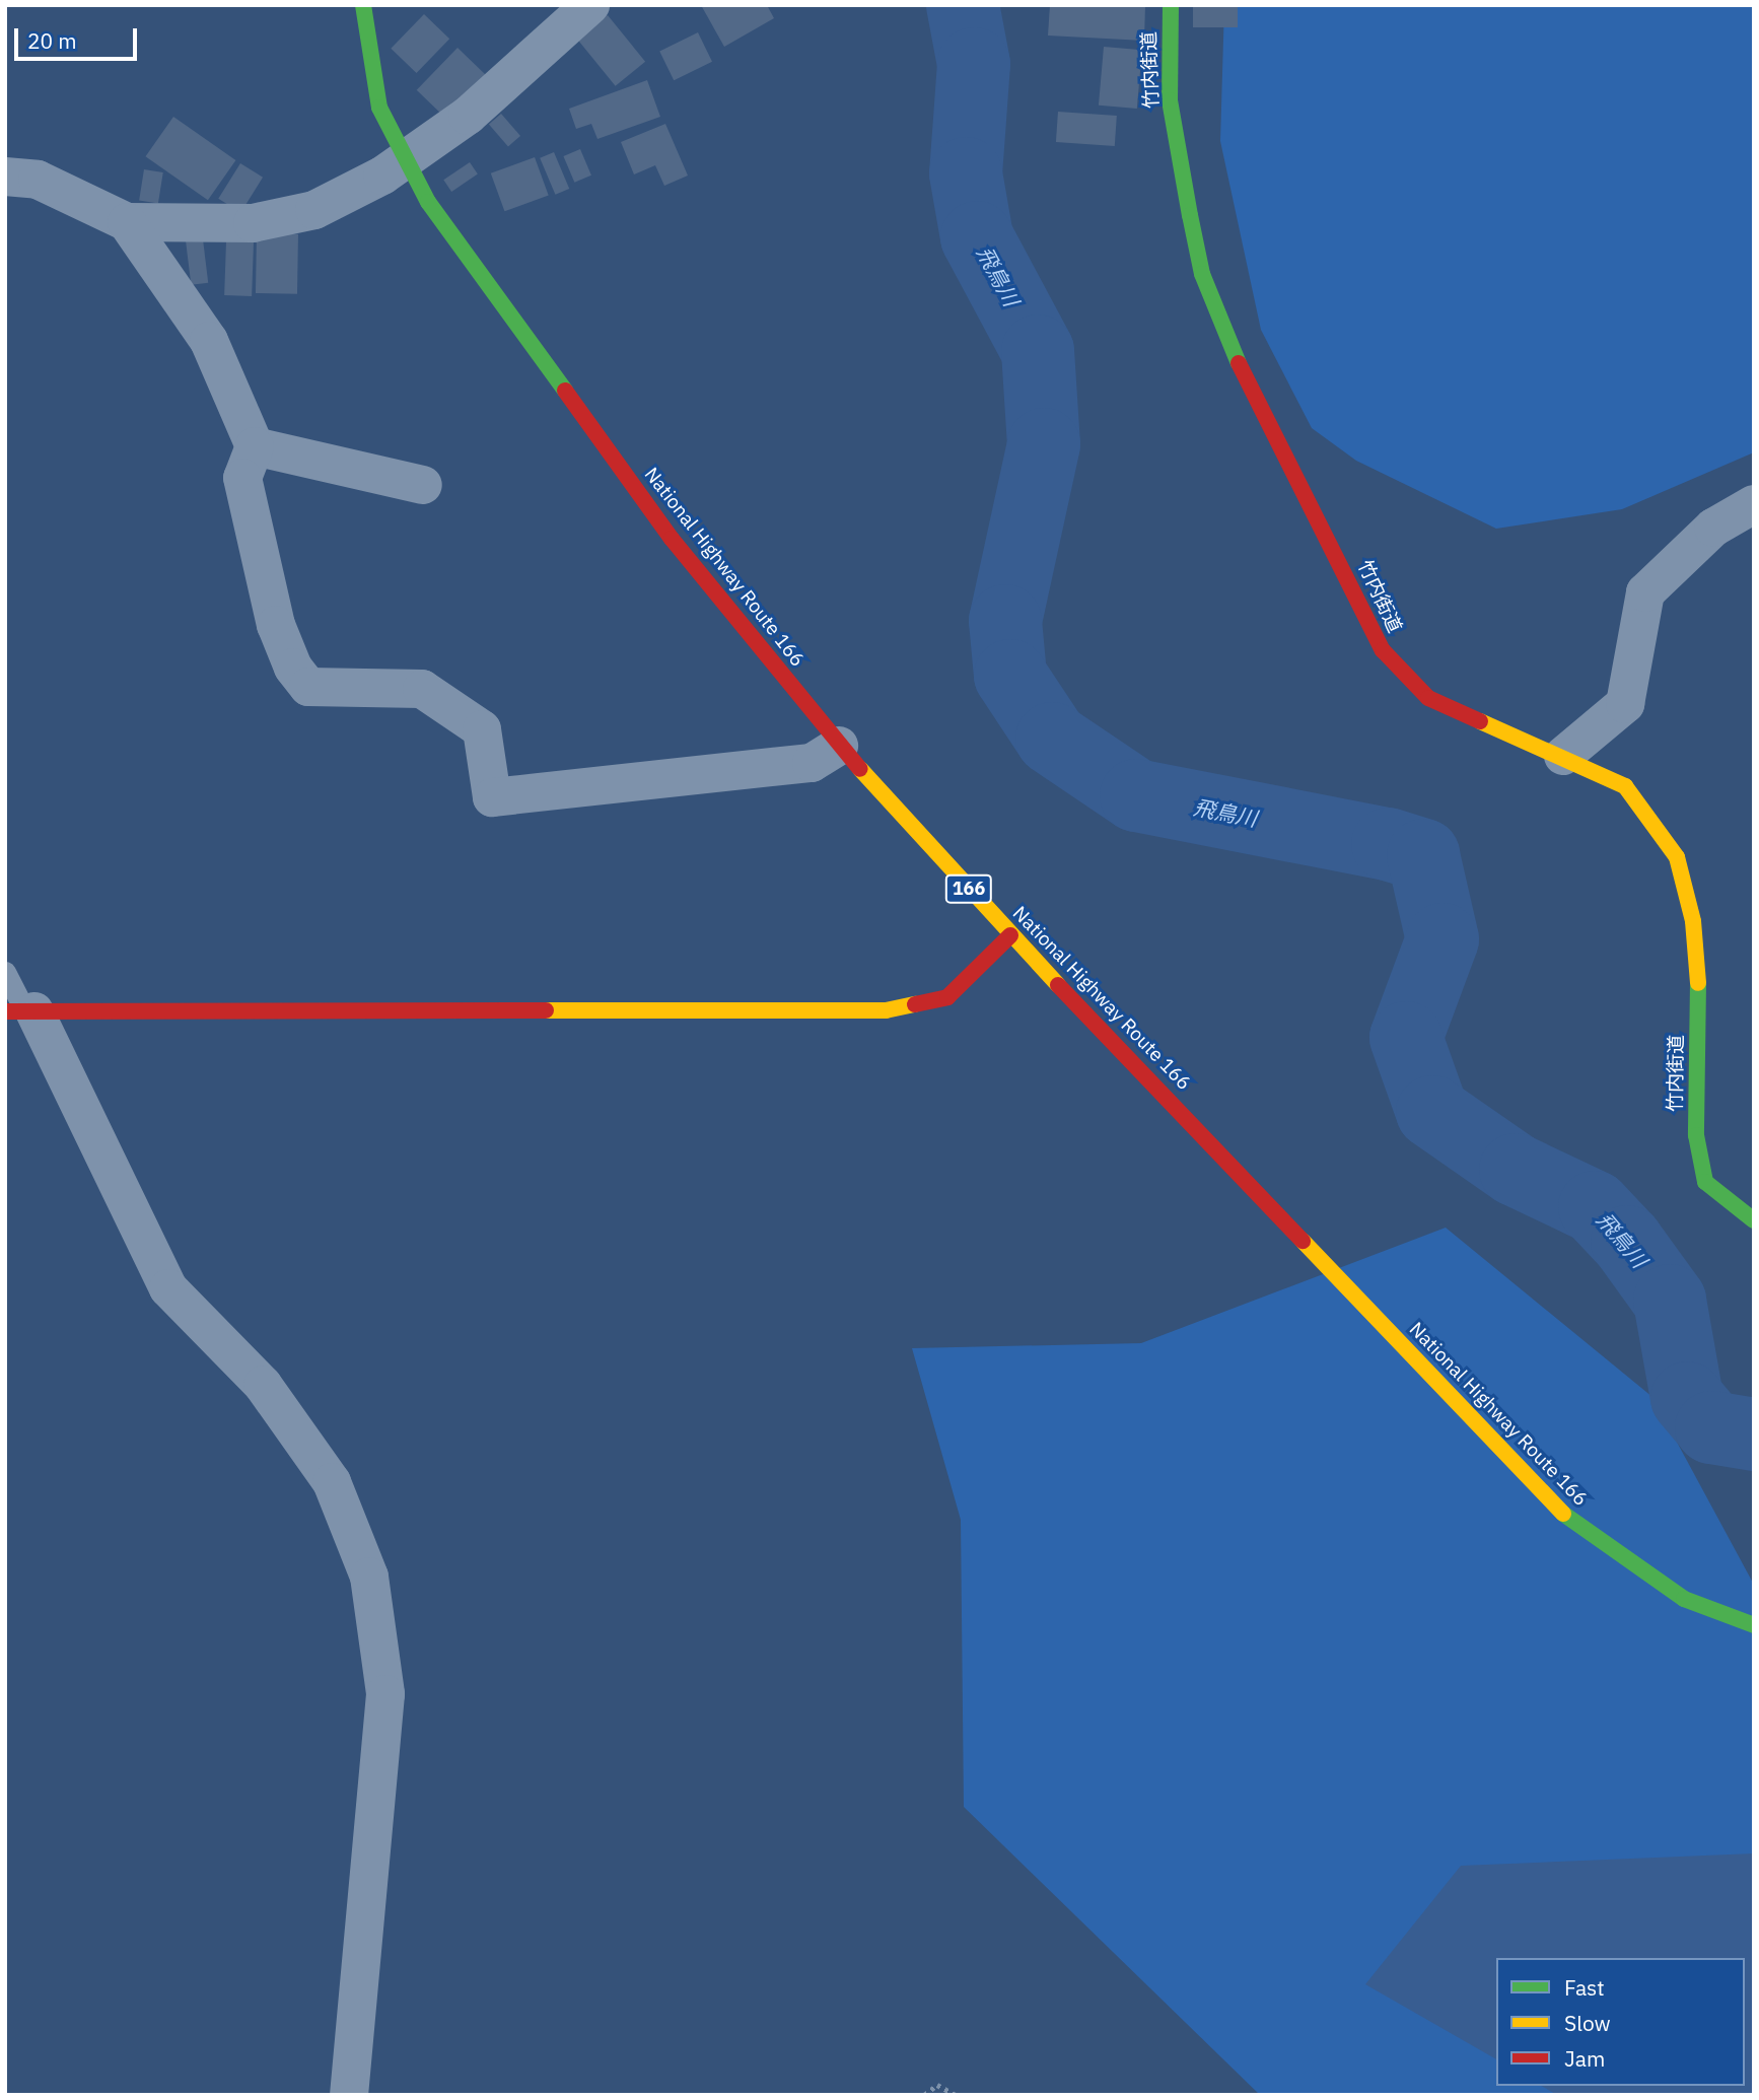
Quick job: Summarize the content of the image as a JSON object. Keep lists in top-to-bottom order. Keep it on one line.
{"streets":{"main road":["竹内街道","National Highway Route 166","166"]},"water":["飛鳥川"],"legend":["Fast","Slow","Jam"],"scale_bar":"20 m"}
